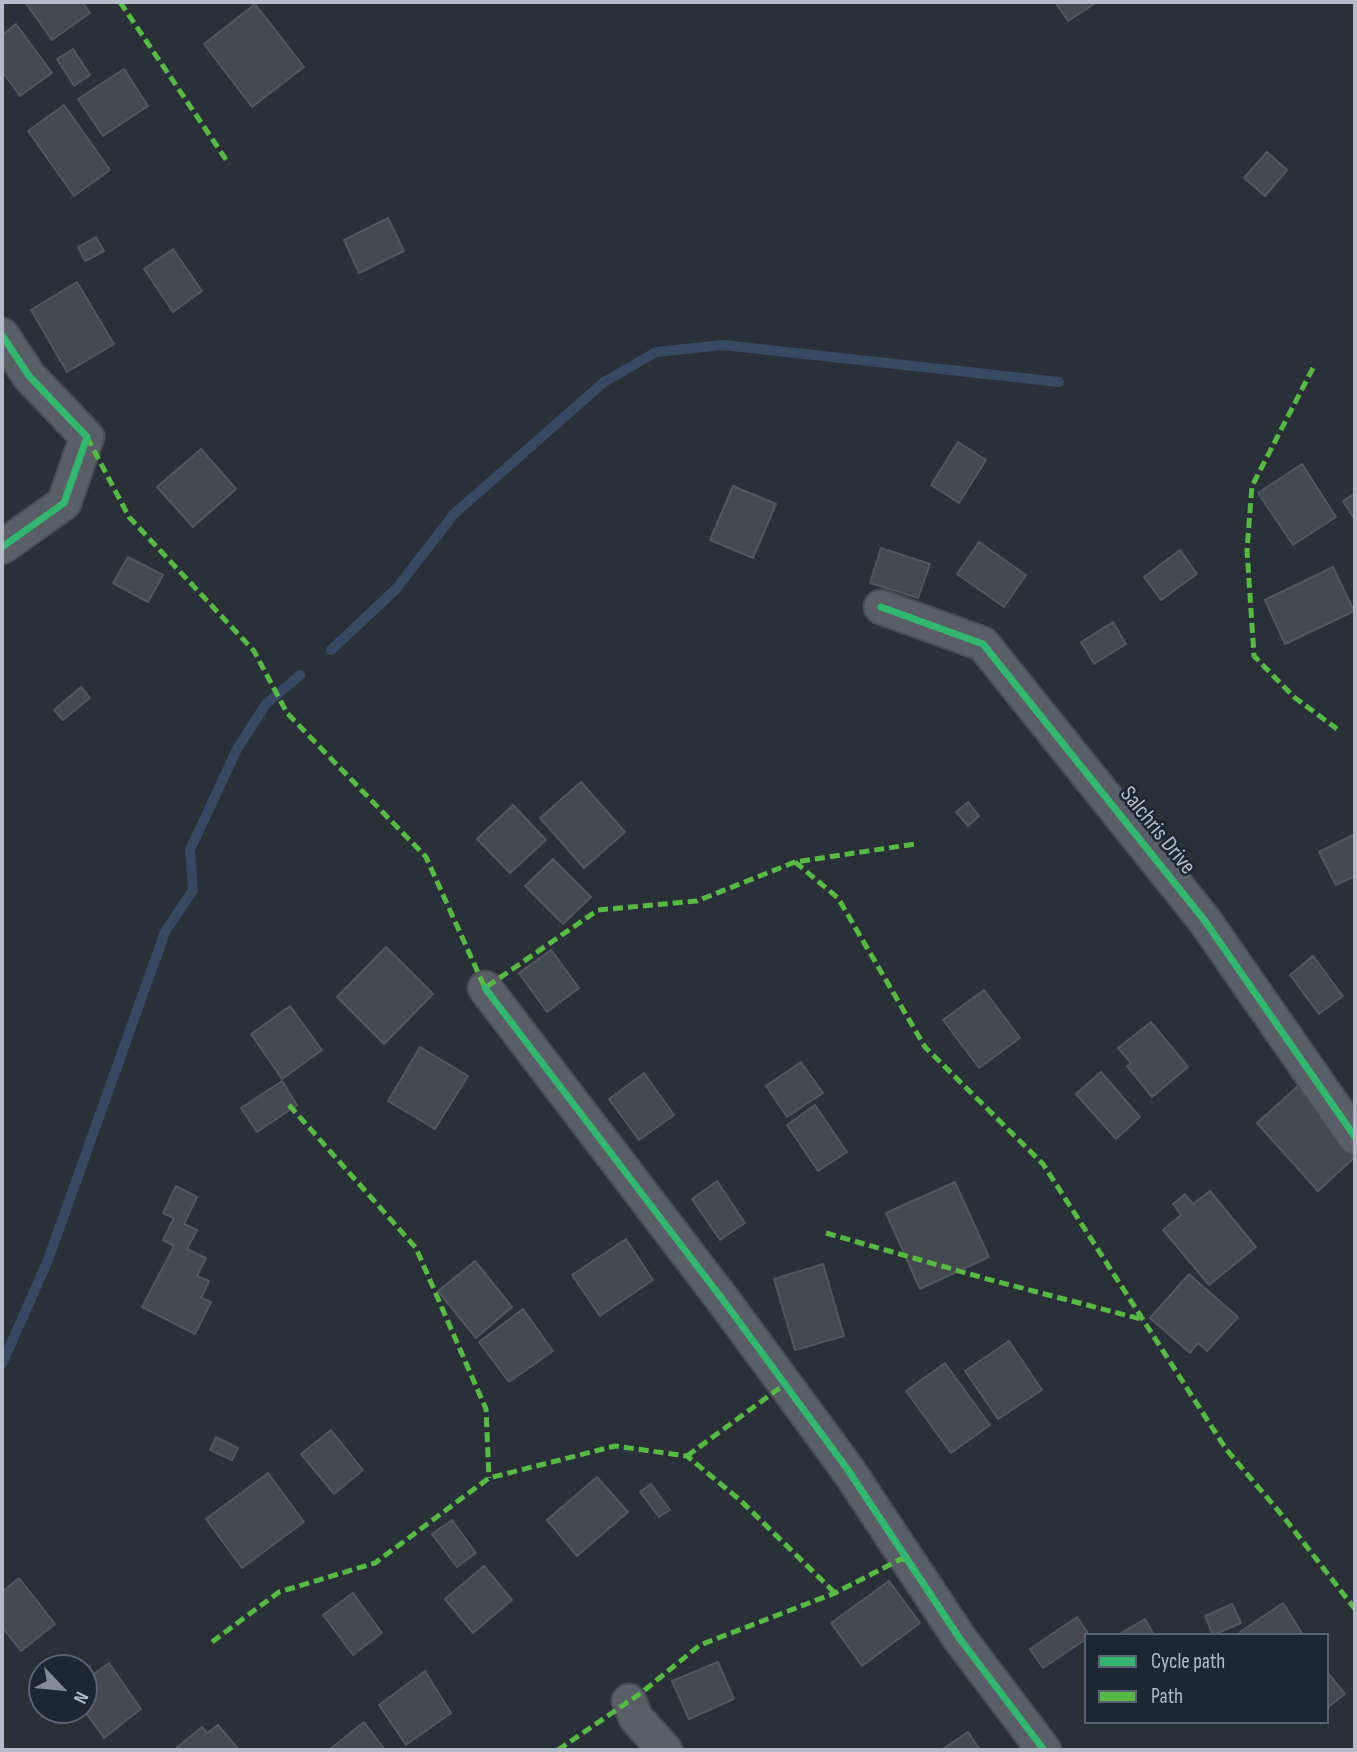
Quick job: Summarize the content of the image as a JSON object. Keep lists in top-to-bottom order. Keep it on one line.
{"streets":{"street":["Salchris Drive"]},"legend":["Cycle path","Path"],"north":"bottom right"}
